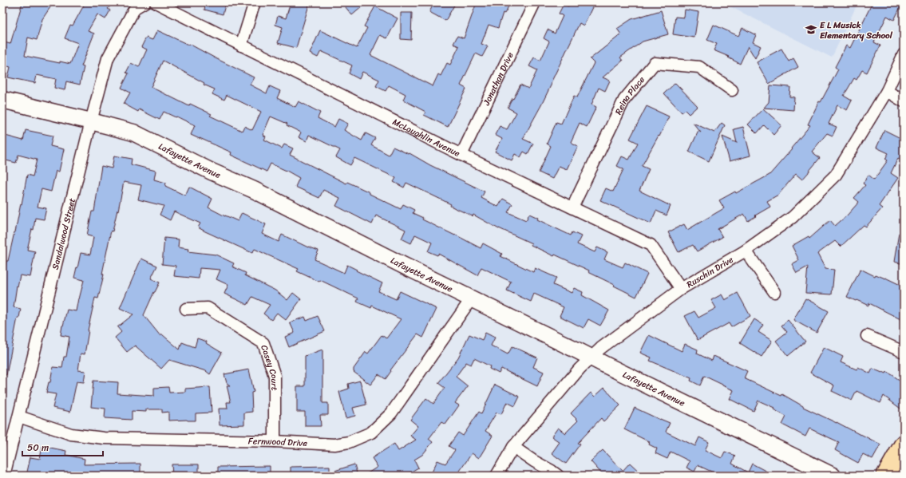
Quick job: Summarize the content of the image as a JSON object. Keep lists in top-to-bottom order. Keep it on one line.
{"streets":{"street":["Jonathan Drive","Reina Place","McLaughlin Avenue","Lafayette Avenue","Sandalwood Street","Ruschin Drive","Casey Court","Fernwood Drive"]},"crossings":[["Jonathan Drive","McLaughlin Avenue"],["Reina Place","McLaughlin Avenue"],["McLaughlin Avenue","Ruschin Drive"],["Lafayette Avenue","Sandalwood Street"],["Lafayette Avenue","Ruschin Drive"],["Lafayette Avenue","Fernwood Drive"],["Sandalwood Street","Fernwood Drive"],["Casey Court","Fernwood Drive"]],"places":{"school or university":["E L Musick Elementary School"]},"scale_bar":"50 m"}
